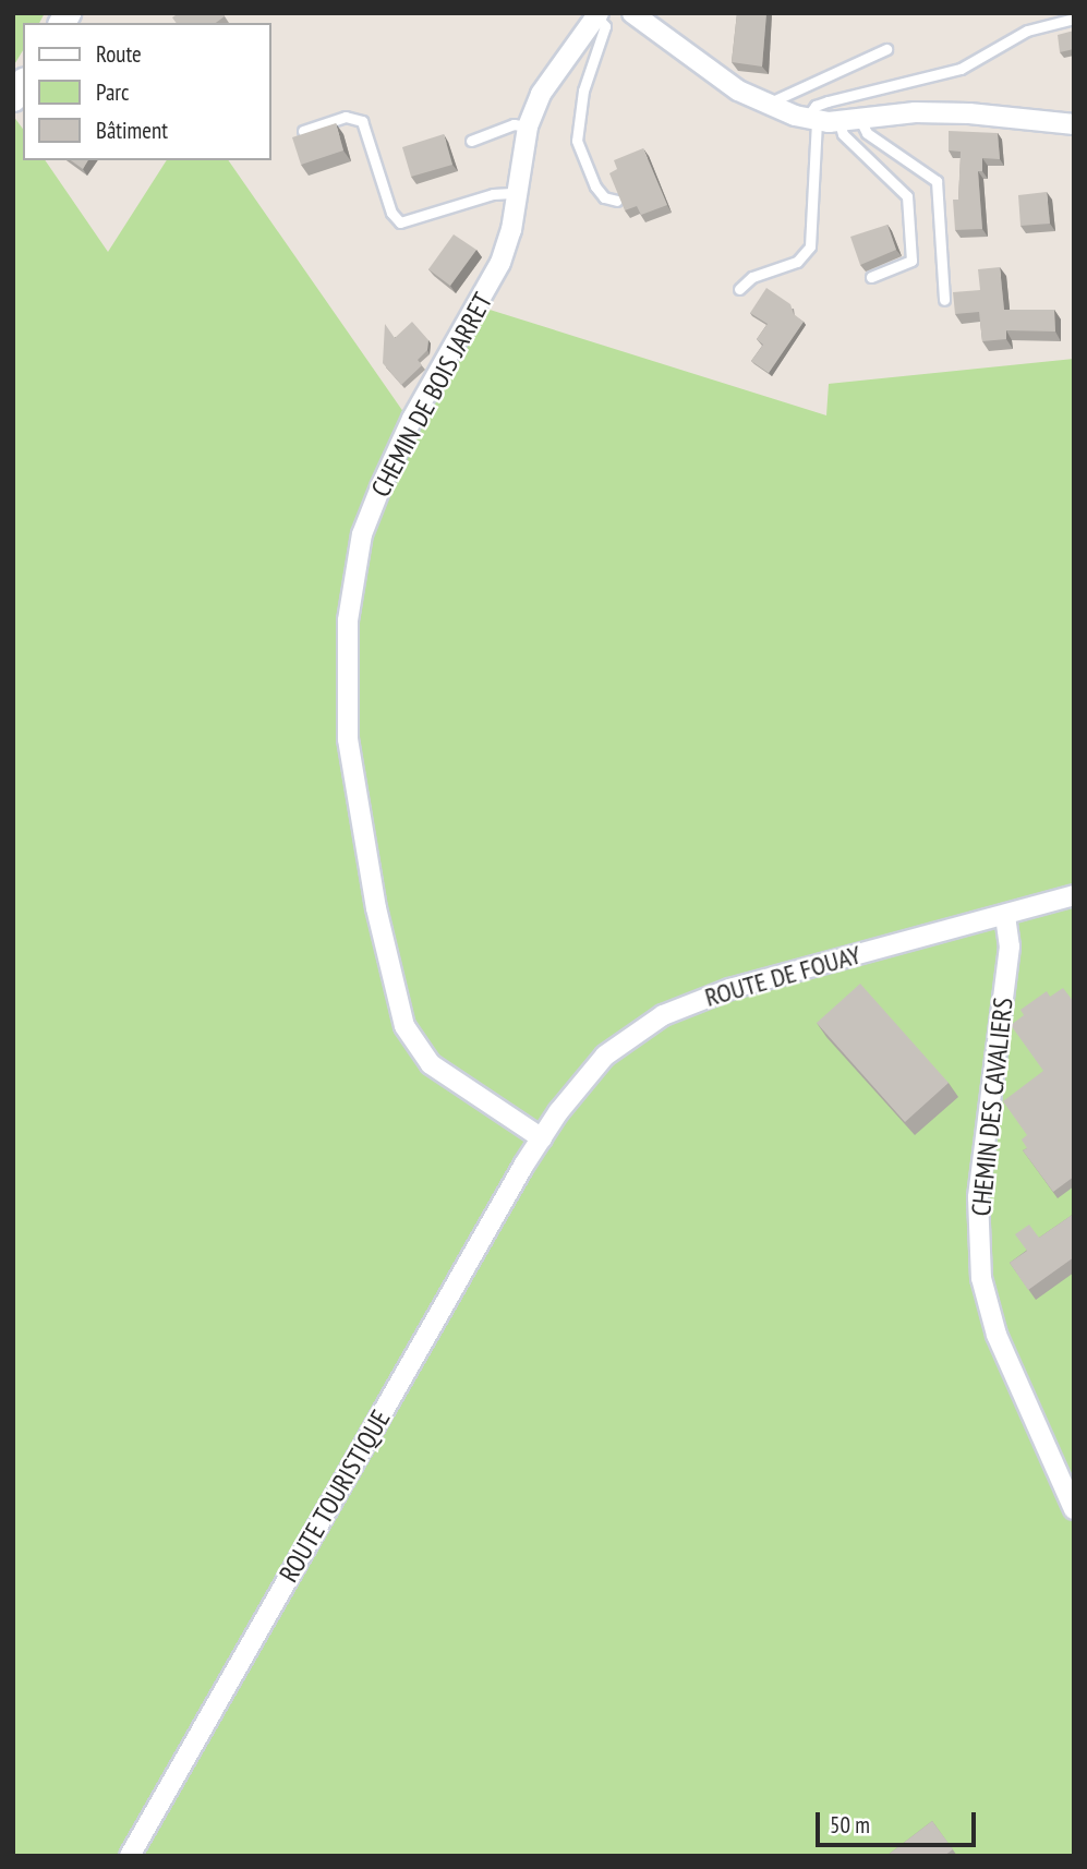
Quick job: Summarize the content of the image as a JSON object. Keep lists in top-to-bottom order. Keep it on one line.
{"streets":{"street":["CHEMIN DE BOIS JARRET","ROUTE DE FOUAY","CHEMIN DES CAVALIERS","ROUTE TOURISTIQUE"]},"crossings":[["CHEMIN DE BOIS JARRET","ROUTE DE FOUAY"],["CHEMIN DE BOIS JARRET","ROUTE TOURISTIQUE"],["ROUTE DE FOUAY","CHEMIN DES CAVALIERS"],["ROUTE DE FOUAY","ROUTE TOURISTIQUE"]],"legend":["Route","Parc","Bâtiment"],"scale_bar":"50 m"}
